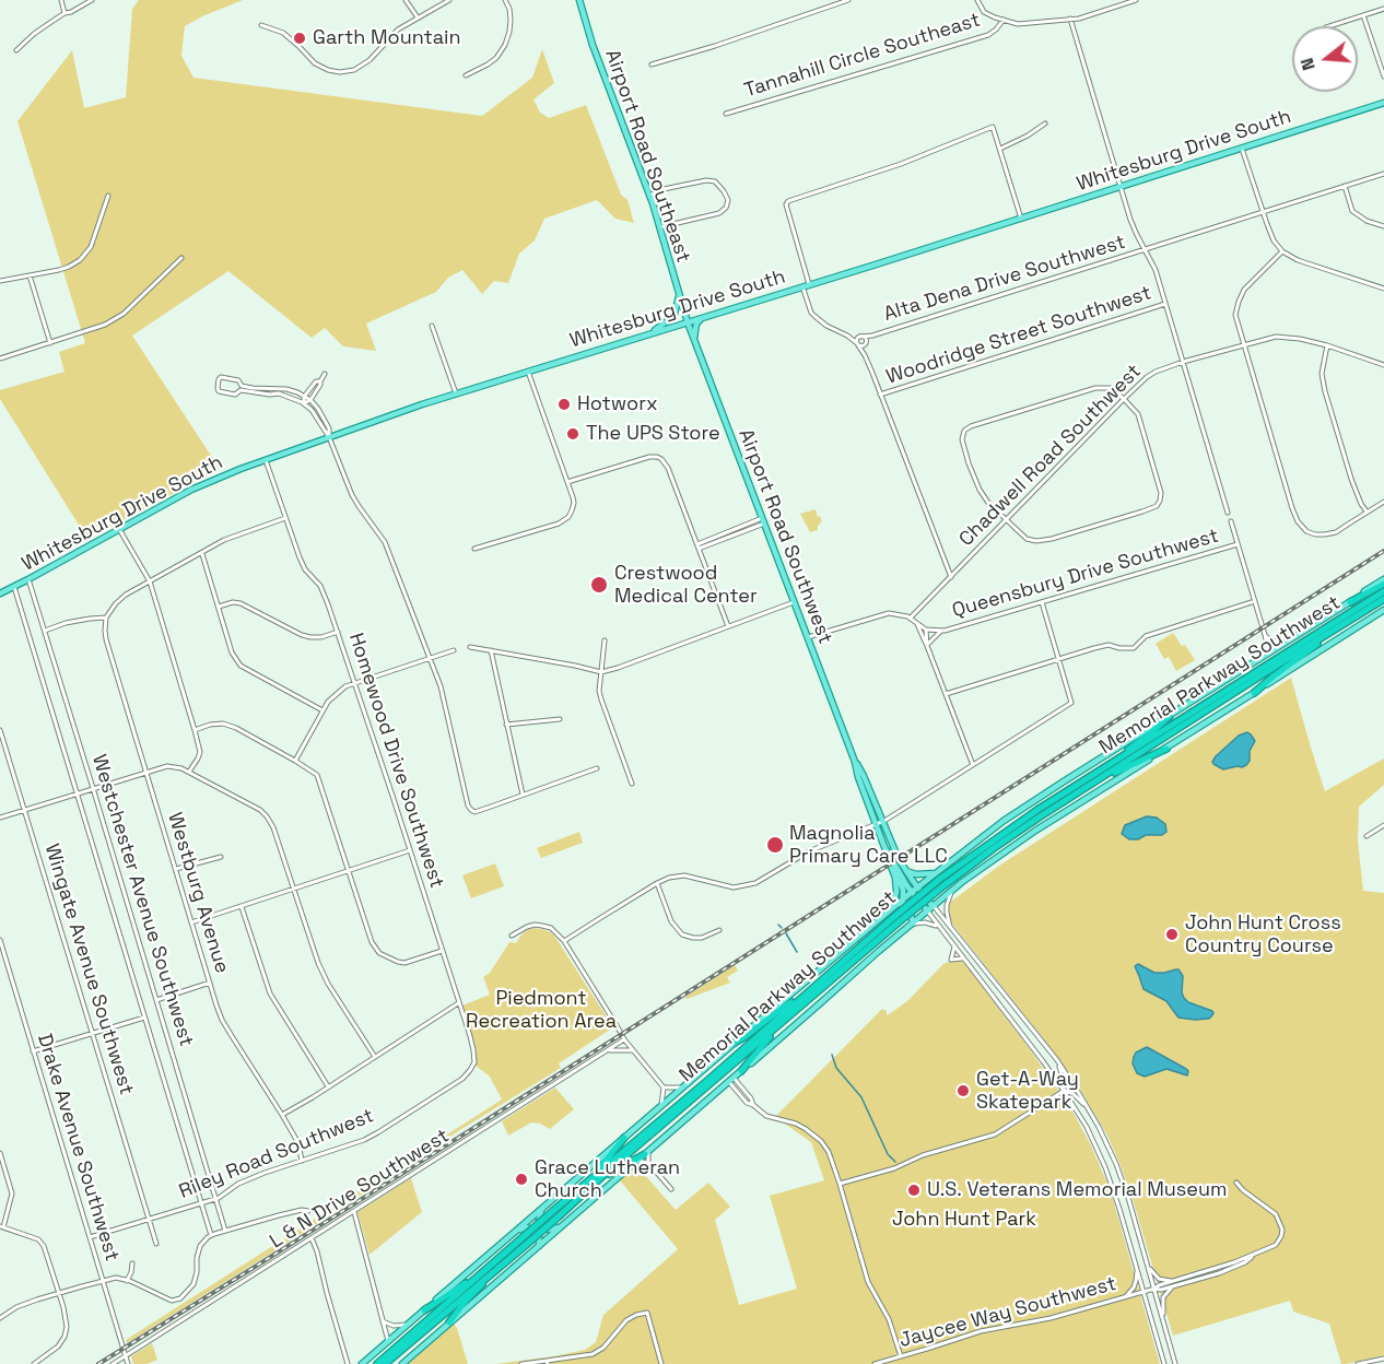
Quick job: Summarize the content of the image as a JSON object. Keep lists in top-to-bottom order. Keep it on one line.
{"streets":{"highway":["Memorial Parkway Southwest"],"main road":["Whitesburg Drive South","Airport Road Southeast","Airport Road Southwest"],"street":["Tannahill Circle Southeast","Alta Dena Drive Southwest","Woodridge Street Southwest","Chadwell Road Southwest","Queensbury Drive Southwest","Homewood Drive Southwest","Westburg Avenue","Westchester Avenue Southwest","Wingate Avenue Southwest","Drake Avenue Southwest","Riley Road Southwest","L & N Drive Southwest","Jaycee Way Southwest"]},"crossings":[["Whitesburg Drive South","Airport Road Southeast"],["Whitesburg Drive South","Airport Road Southwest"],["Whitesburg Drive South","Homewood Drive Southwest"],["Whitesburg Drive South","Westchester Avenue Southwest"],["Airport Road Southeast","Airport Road Southwest"],["Chadwell Road Southwest","Queensbury Drive Southwest"],["Airport Road Southwest","Jaycee Way Southwest"],["Homewood Drive Southwest","Riley Road Southwest"],["Westburg Avenue","Riley Road Southwest"],["Westchester Avenue Southwest","Riley Road Southwest"],["Wingate Avenue Southwest","Riley Road Southwest"],["Drake Avenue Southwest","Riley Road Southwest"],["Drake Avenue Southwest","L & N Drive Southwest"]],"parks":["Piedmont Recreation Area","John Hunt Park"],"places":["Garth Mountain","Hotworx","The UPS Store","Crestwood Medical Center","Magnolia Primary Care LLC","John Hunt Cross Country Course","Get-A-Way Skatepark","Grace Lutheran Church","U.S. Veterans Memorial Museum"],"north":"left"}
